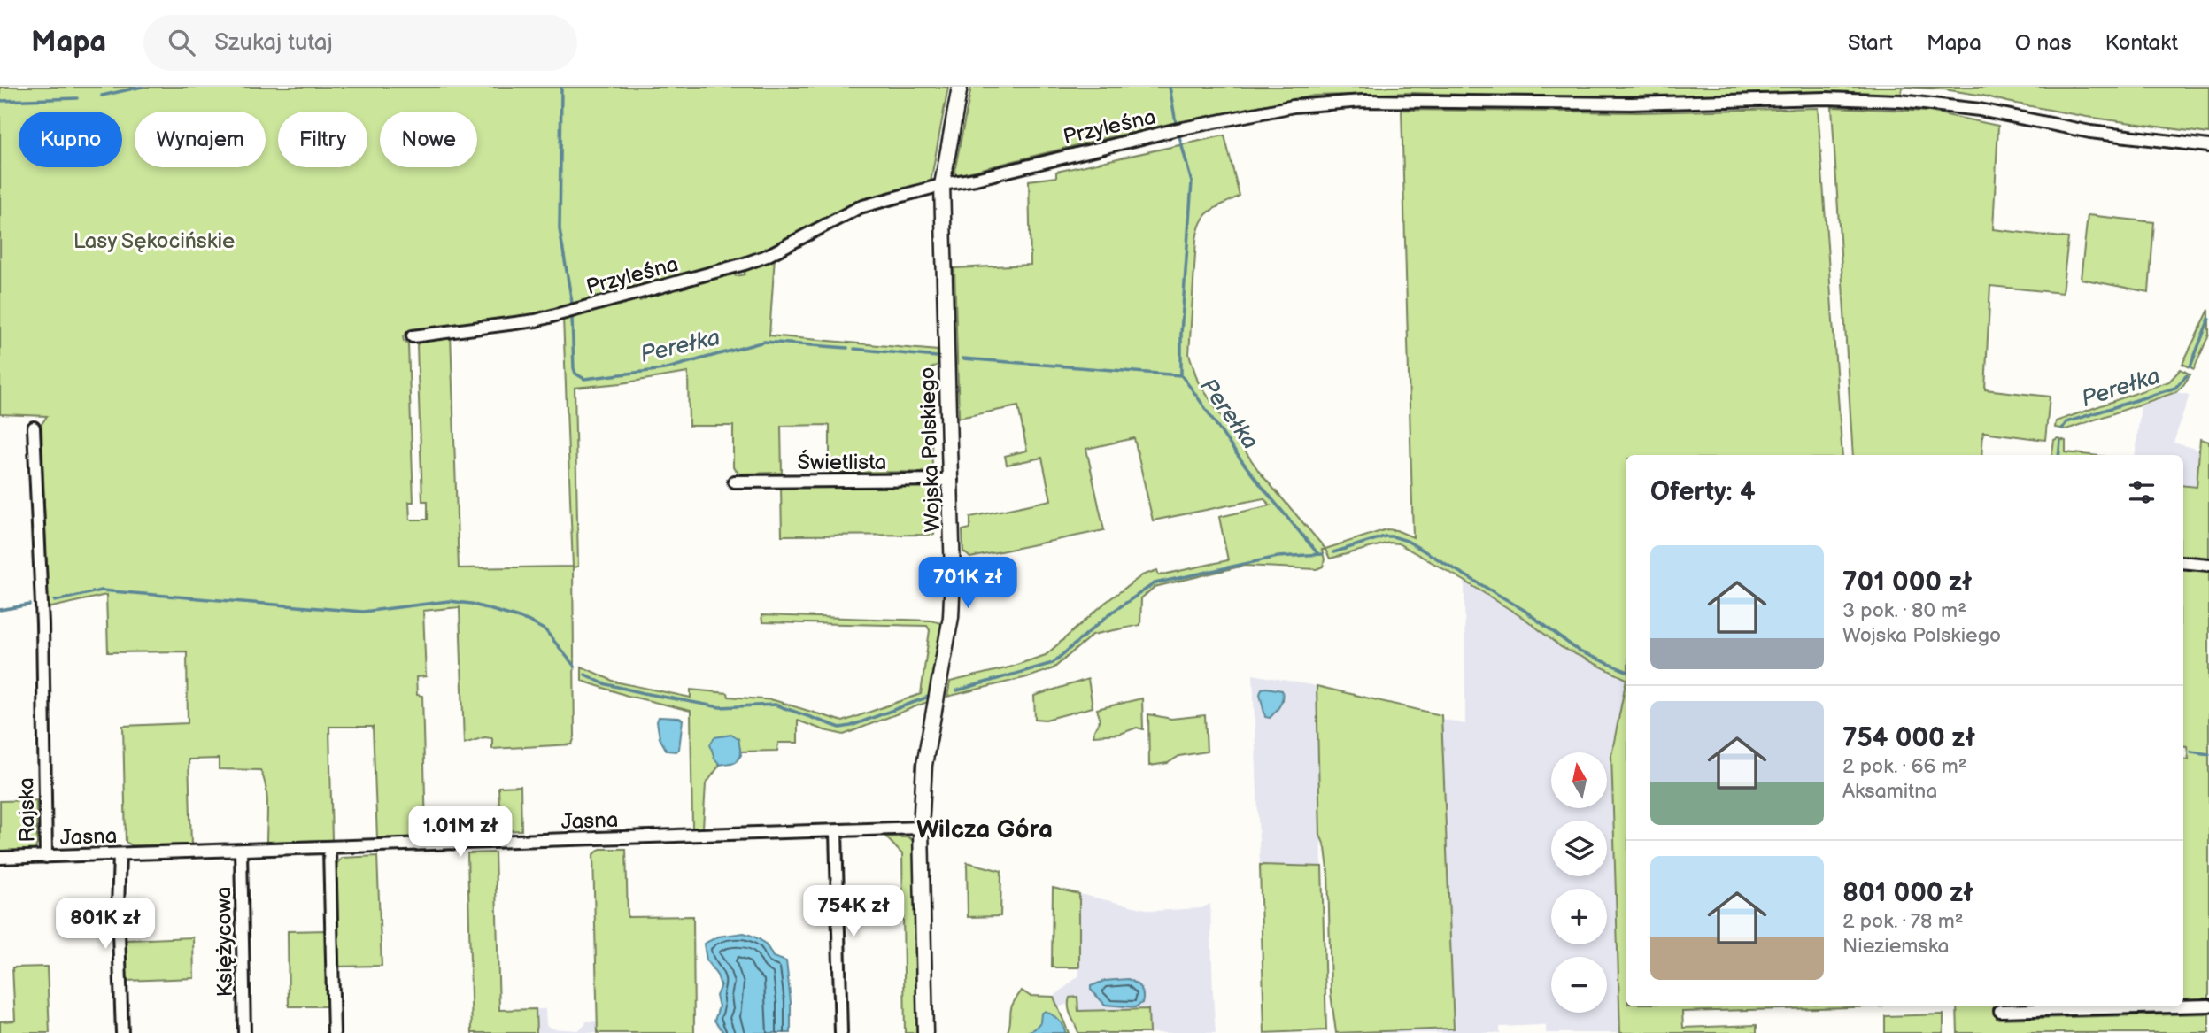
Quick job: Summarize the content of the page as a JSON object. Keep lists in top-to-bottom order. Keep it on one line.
{"streets":{"street":["Przyleśna","Wojska Polskiego","Świetlista","Rajska","Jasna","Księżycowa"]},"crossings":[["Przyleśna","Wojska Polskiego"],["Wojska Polskiego","Świetlista"],["Wojska Polskiego","Jasna"],["Rajska","Jasna"],["Jasna","Księżycowa"]],"districts":["Wilcza Góra"],"water":["Perełka"],"parks":["Lasy Sękocińskie"],"north":"top","page":{"header":"Mapa","search":"Szukaj tutaj","nav":["Start","Mapa","O nas","Kontakt"],"chip":["Kupno","Wynajem","Filtry","Nowe"],"heading":"Oferty: 4","list":[{"name":"701 000 zł","note":"3 pok. · 80 m² · Wojska Polskiego"},{"name":"754 000 zł","note":"2 pok. · 66 m² · Aksamitna"},{"name":"801 000 zł","note":"2 pok. · 78 m² · Nieziemska"}],"price":["701K zł","1.01M zł","754K zł","801K zł"],"map_buttons":["+","−"]}}
